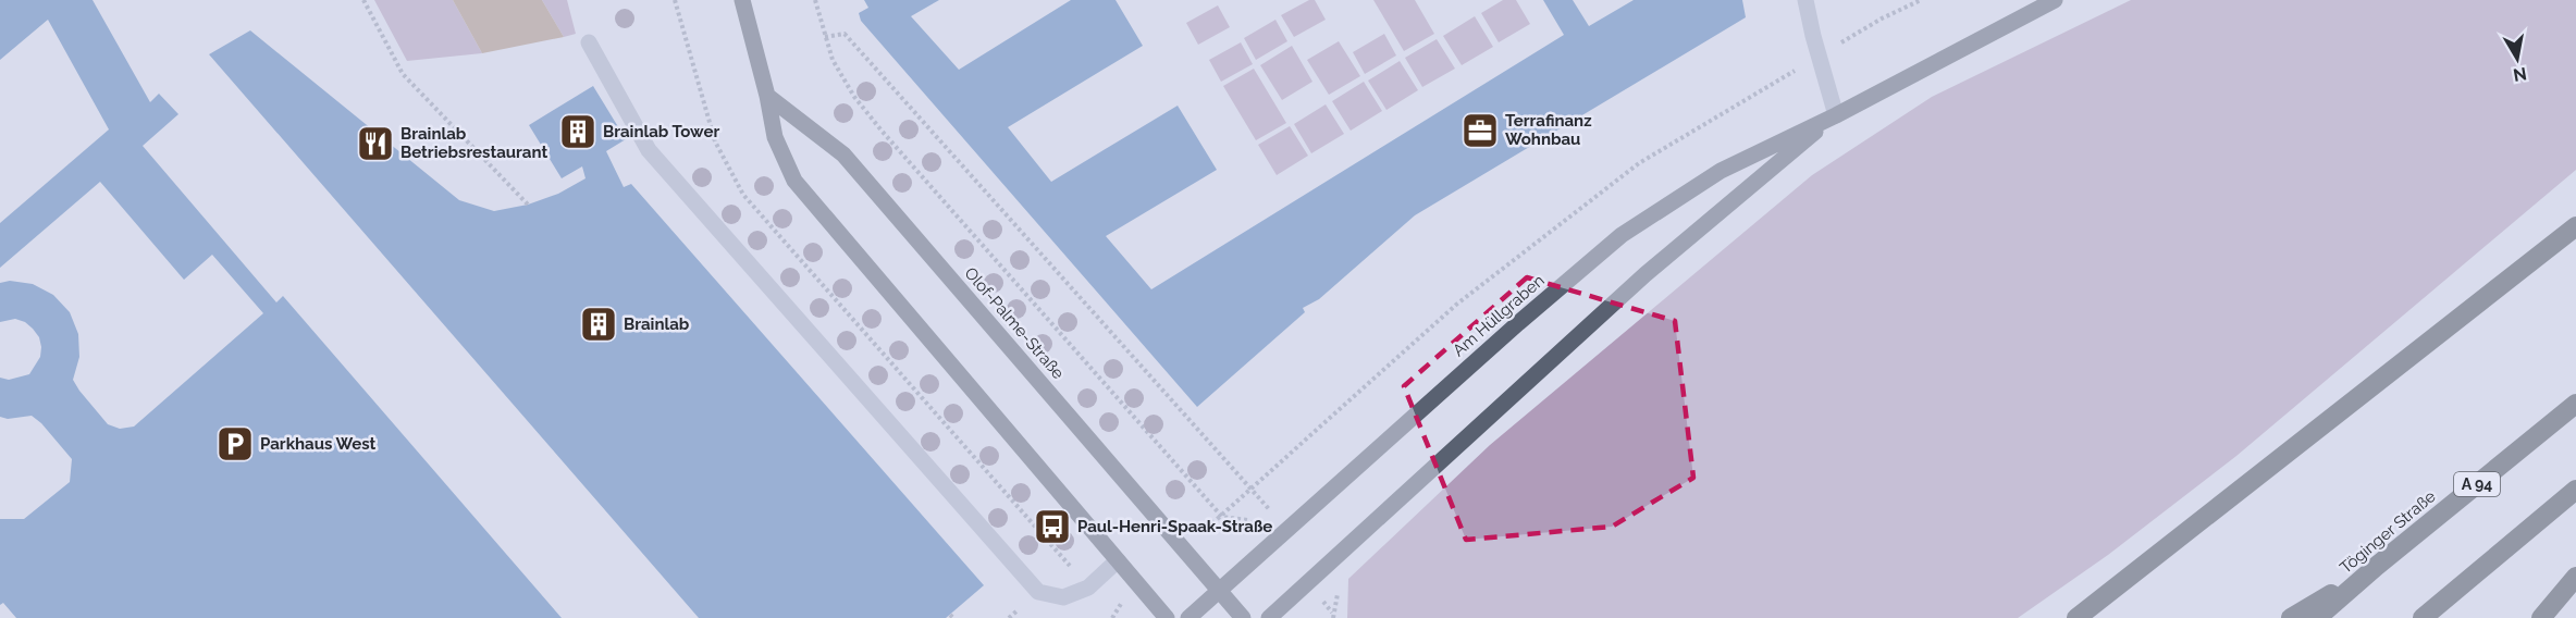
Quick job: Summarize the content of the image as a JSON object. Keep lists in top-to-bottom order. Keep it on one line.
{"streets":{"highway":["A 94","Töginger Straße"],"main road":["Am Hüllgraben","Olof-Palme-Straße"]},"crossings":[["Am Hüllgraben","Olof-Palme-Straße"]],"places":{"office":["Terrafinanz Wohnbau"],"building":["Brainlab Tower","Brainlab"],"restaurant":["Brainlab Betriebsrestaurant"],"parking":["Parkhaus West"],"bus stop":["Paul-Henri-Spaak-Straße"]},"north":"bottom"}
